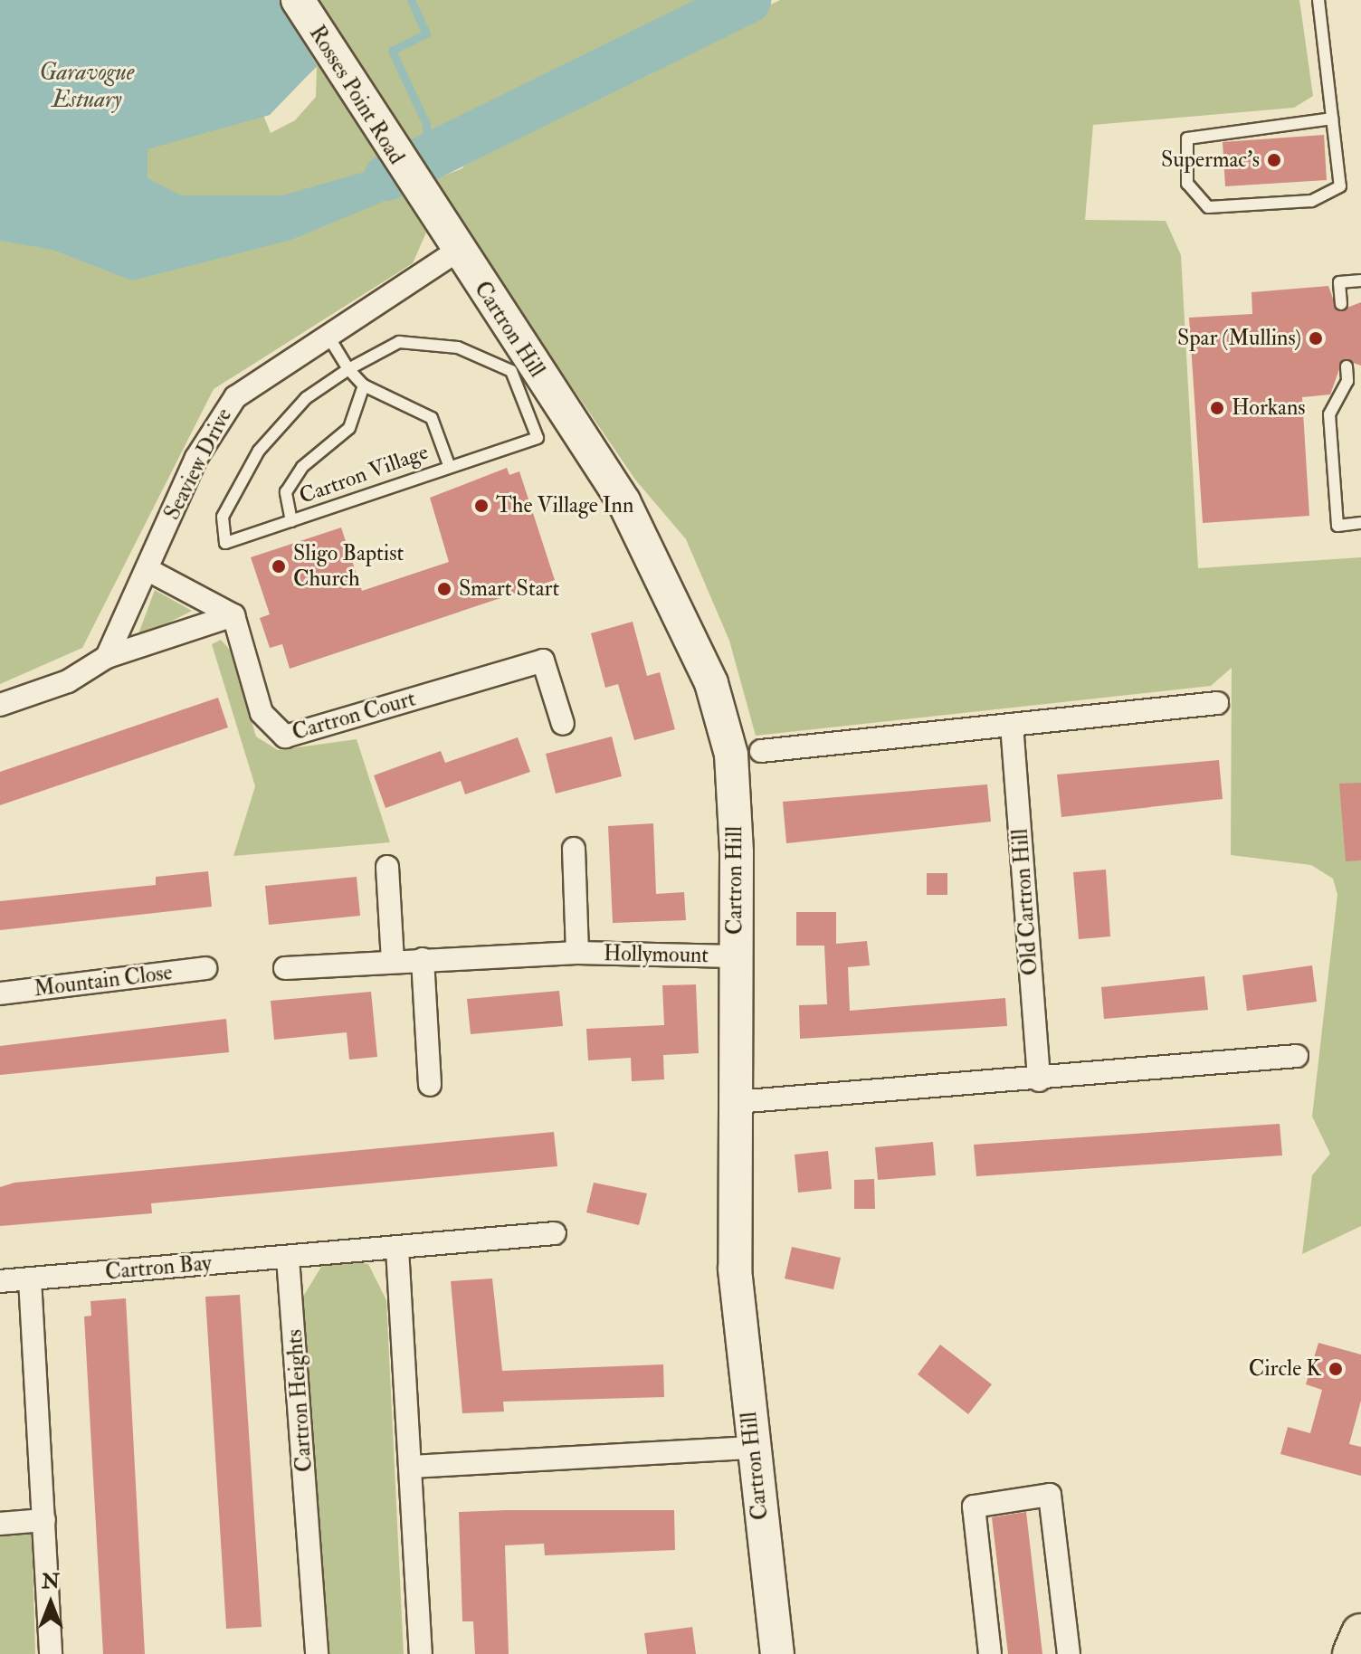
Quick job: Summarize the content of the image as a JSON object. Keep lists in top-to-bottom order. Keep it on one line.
{"streets":{"main road":["Rosses Point Road","Cartron Hill"],"street":["Seaview Drive","Cartron Court","Old Cartron Hill","Hollymount","Mountain Close","Cartron Bay","Cartron Heights"],"lane":["Cartron Village"]},"crossings":[["Rosses Point Road","Cartron Hill"],["Cartron Hill","Seaview Drive"],["Cartron Hill","Hollymount"],["Seaview Drive","Cartron Village"],["Cartron Bay","Cartron Heights"]],"water":["Garavogue Estuary"],"places":["Supermac's","Spar (Mullins)","Horkans","The Village Inn","Sligo Baptist Church","Smart Start","Circle K"],"north":"top"}
